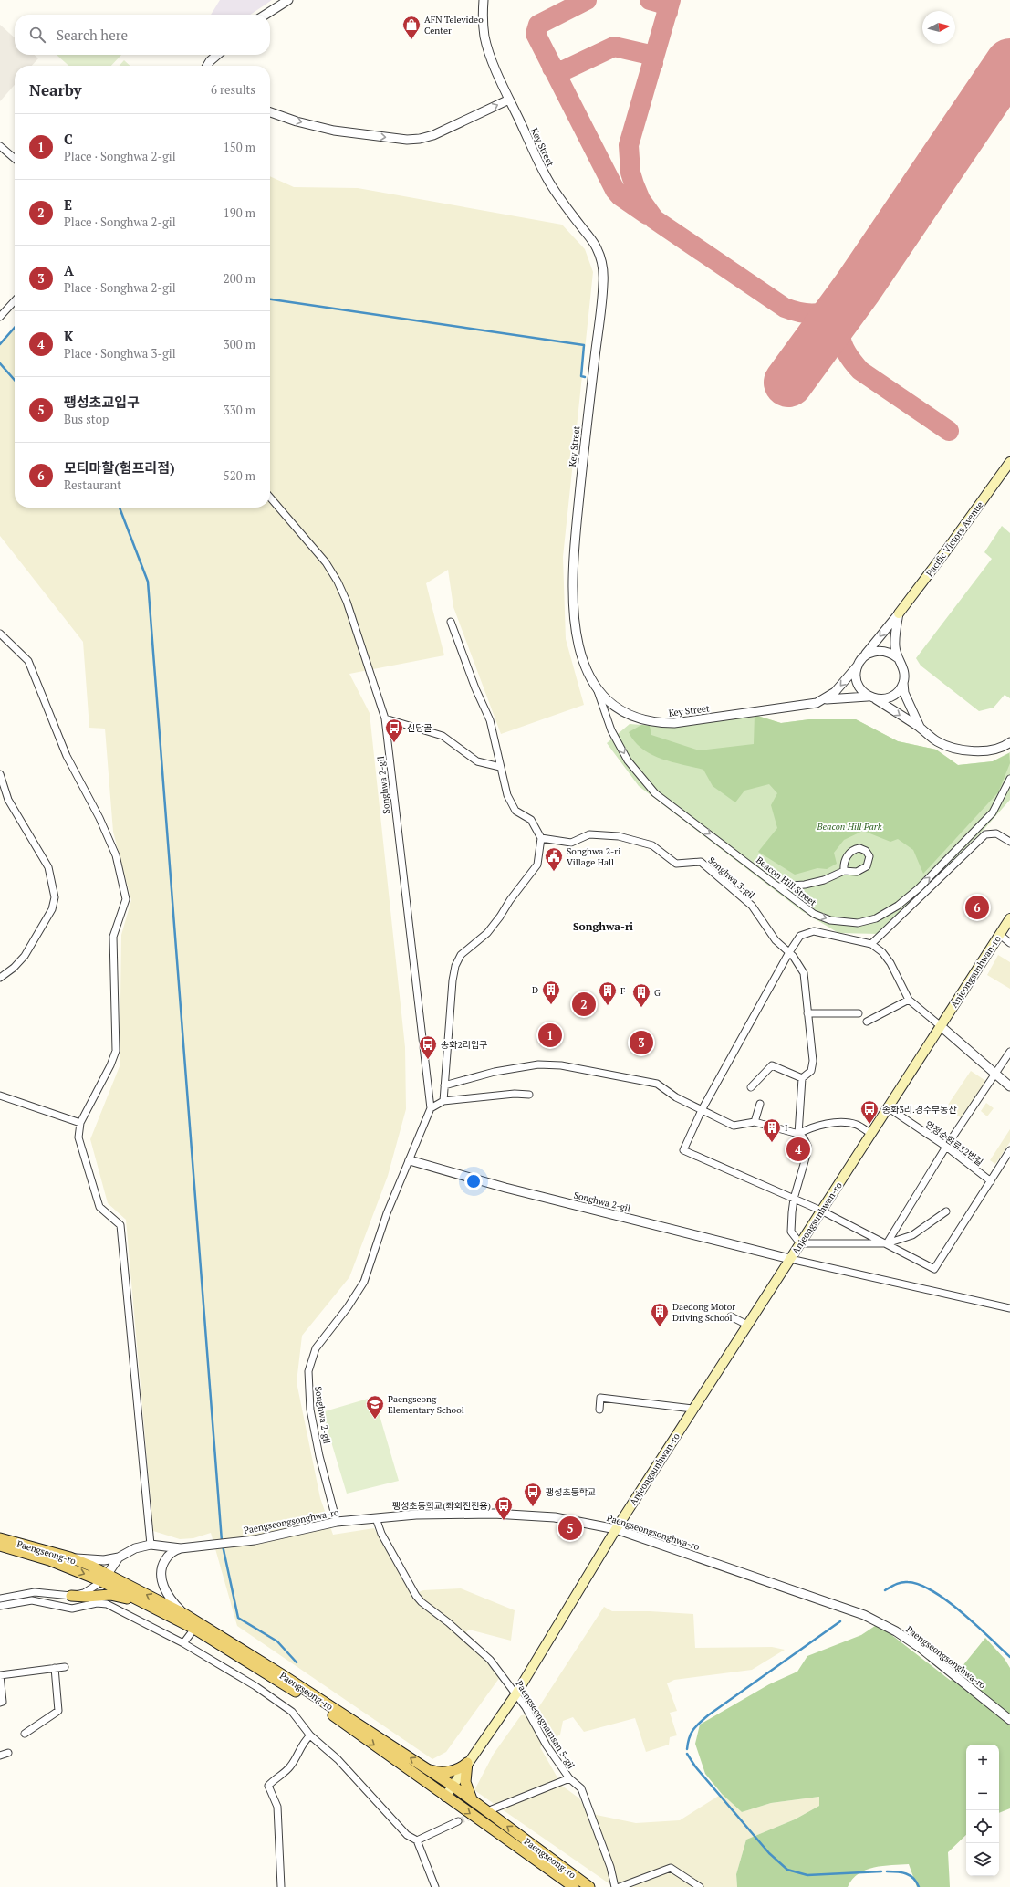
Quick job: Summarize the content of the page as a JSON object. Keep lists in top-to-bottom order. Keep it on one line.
{"streets":{"main road":["Pacific Victors Avenue","Anjeongsunhwan-ro","Paengseong-ro"],"street":["Key Street","Songhwa 2-gil","Songhwa 3-gil","Beacon Hill Street","안정순환로32번길","Paengseongsonghwa-ro","Paengseongnamsan 5-gil"]},"crossings":[["Key Street","Beacon Hill Street"],["Songhwa 2-gil","Anjeongsunhwan-ro"],["Songhwa 2-gil","Paengseongsonghwa-ro"],["Anjeongsunhwan-ro","안정순환로32번길"],["Anjeongsunhwan-ro","Paengseongsonghwa-ro"],["Anjeongsunhwan-ro","Paengseong-ro"],["Anjeongsunhwan-ro","Paengseongnamsan 5-gil"],["Paengseongsonghwa-ro","Paengseong-ro"],["Paengseongsonghwa-ro","Paengseongnamsan 5-gil"]],"districts":["Songhwa-ri"],"parks":["Beacon Hill Park"],"places":{"shop":["AFN Televideo Center"],"bus stop":["신당골","송화2리입구","송화3리.경주부동산","팽성초등학교","팽성초등학교(좌회전전용)"],"public building":["Songhwa 2-ri Village Hall"],"building":["D","F","G","I","Daedong Motor Driving School"],"school or university":["Paengseong Elementary School"]},"north":"right","page":{"search":"Search here","heading":["Nearby","6 results"],"list":[{"mark":"1","name":"C","note":"Place · Songhwa 2-gil","value":"150 m"},{"mark":"2","name":"E","note":"Place · Songhwa 2-gil","value":"190 m"},{"mark":"3","name":"A","note":"Place · Songhwa 2-gil","value":"200 m"},{"mark":"4","name":"K","note":"Place · Songhwa 3-gil","value":"300 m"},{"mark":"5","name":"팽성초교입구","note":"Bus stop","value":"330 m"},{"mark":"6","name":"모티마할(험프리점)","note":"Restaurant","value":"520 m"}],"pins":["6","2","1","3","4","5"],"map_buttons":["+","−"]}}
